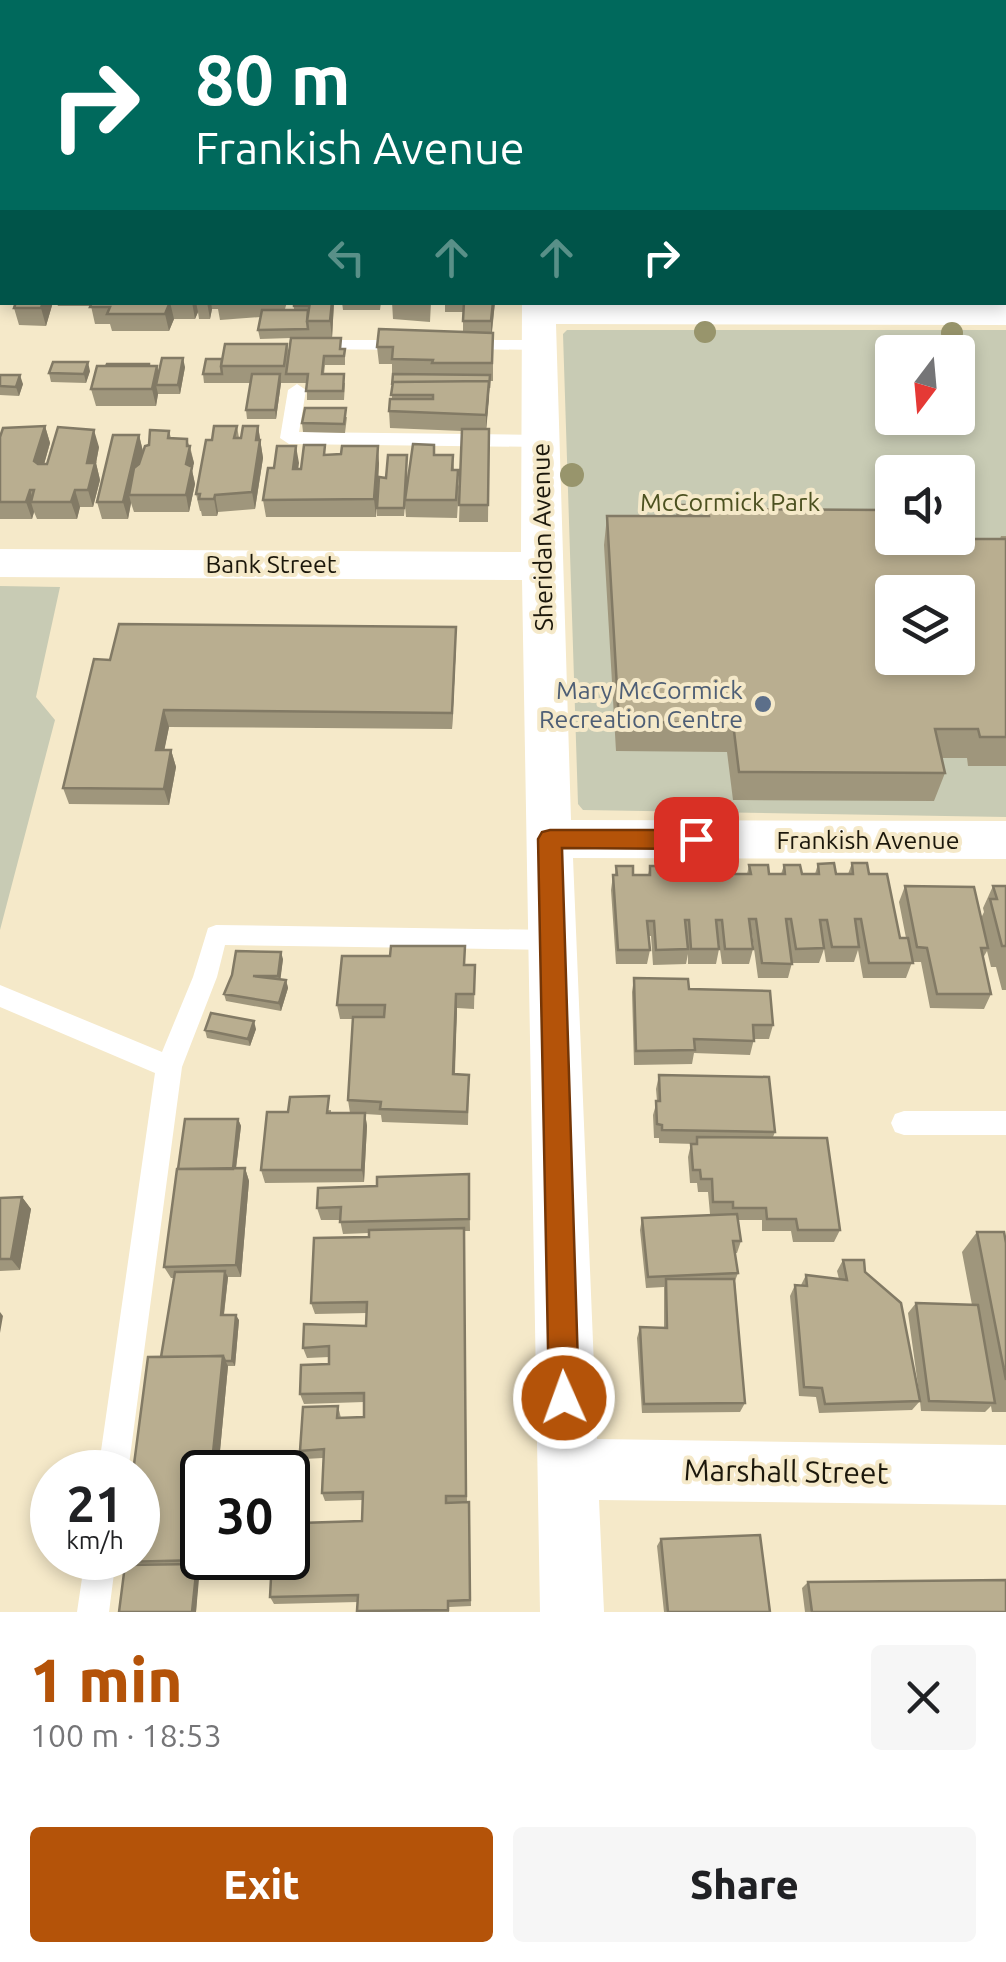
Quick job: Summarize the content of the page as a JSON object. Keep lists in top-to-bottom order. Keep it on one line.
{"streets":{"street":["Sheridan Avenue","Bank Street","Frankish Avenue","Marshall Street"]},"crossings":[["Sheridan Avenue","Bank Street"],["Sheridan Avenue","Frankish Avenue"],["Sheridan Avenue","Marshall Street"]],"parks":["McCormick Park"],"places":["Mary McCormick Recreation Centre"],"north":"bottom","page":{"turn":["80 m","Frankish Avenue"],"speed":"21 km/h","limit":"30","heading":["1 min","100 m · 18:53"],"buttons":["Exit","Share"]}}
